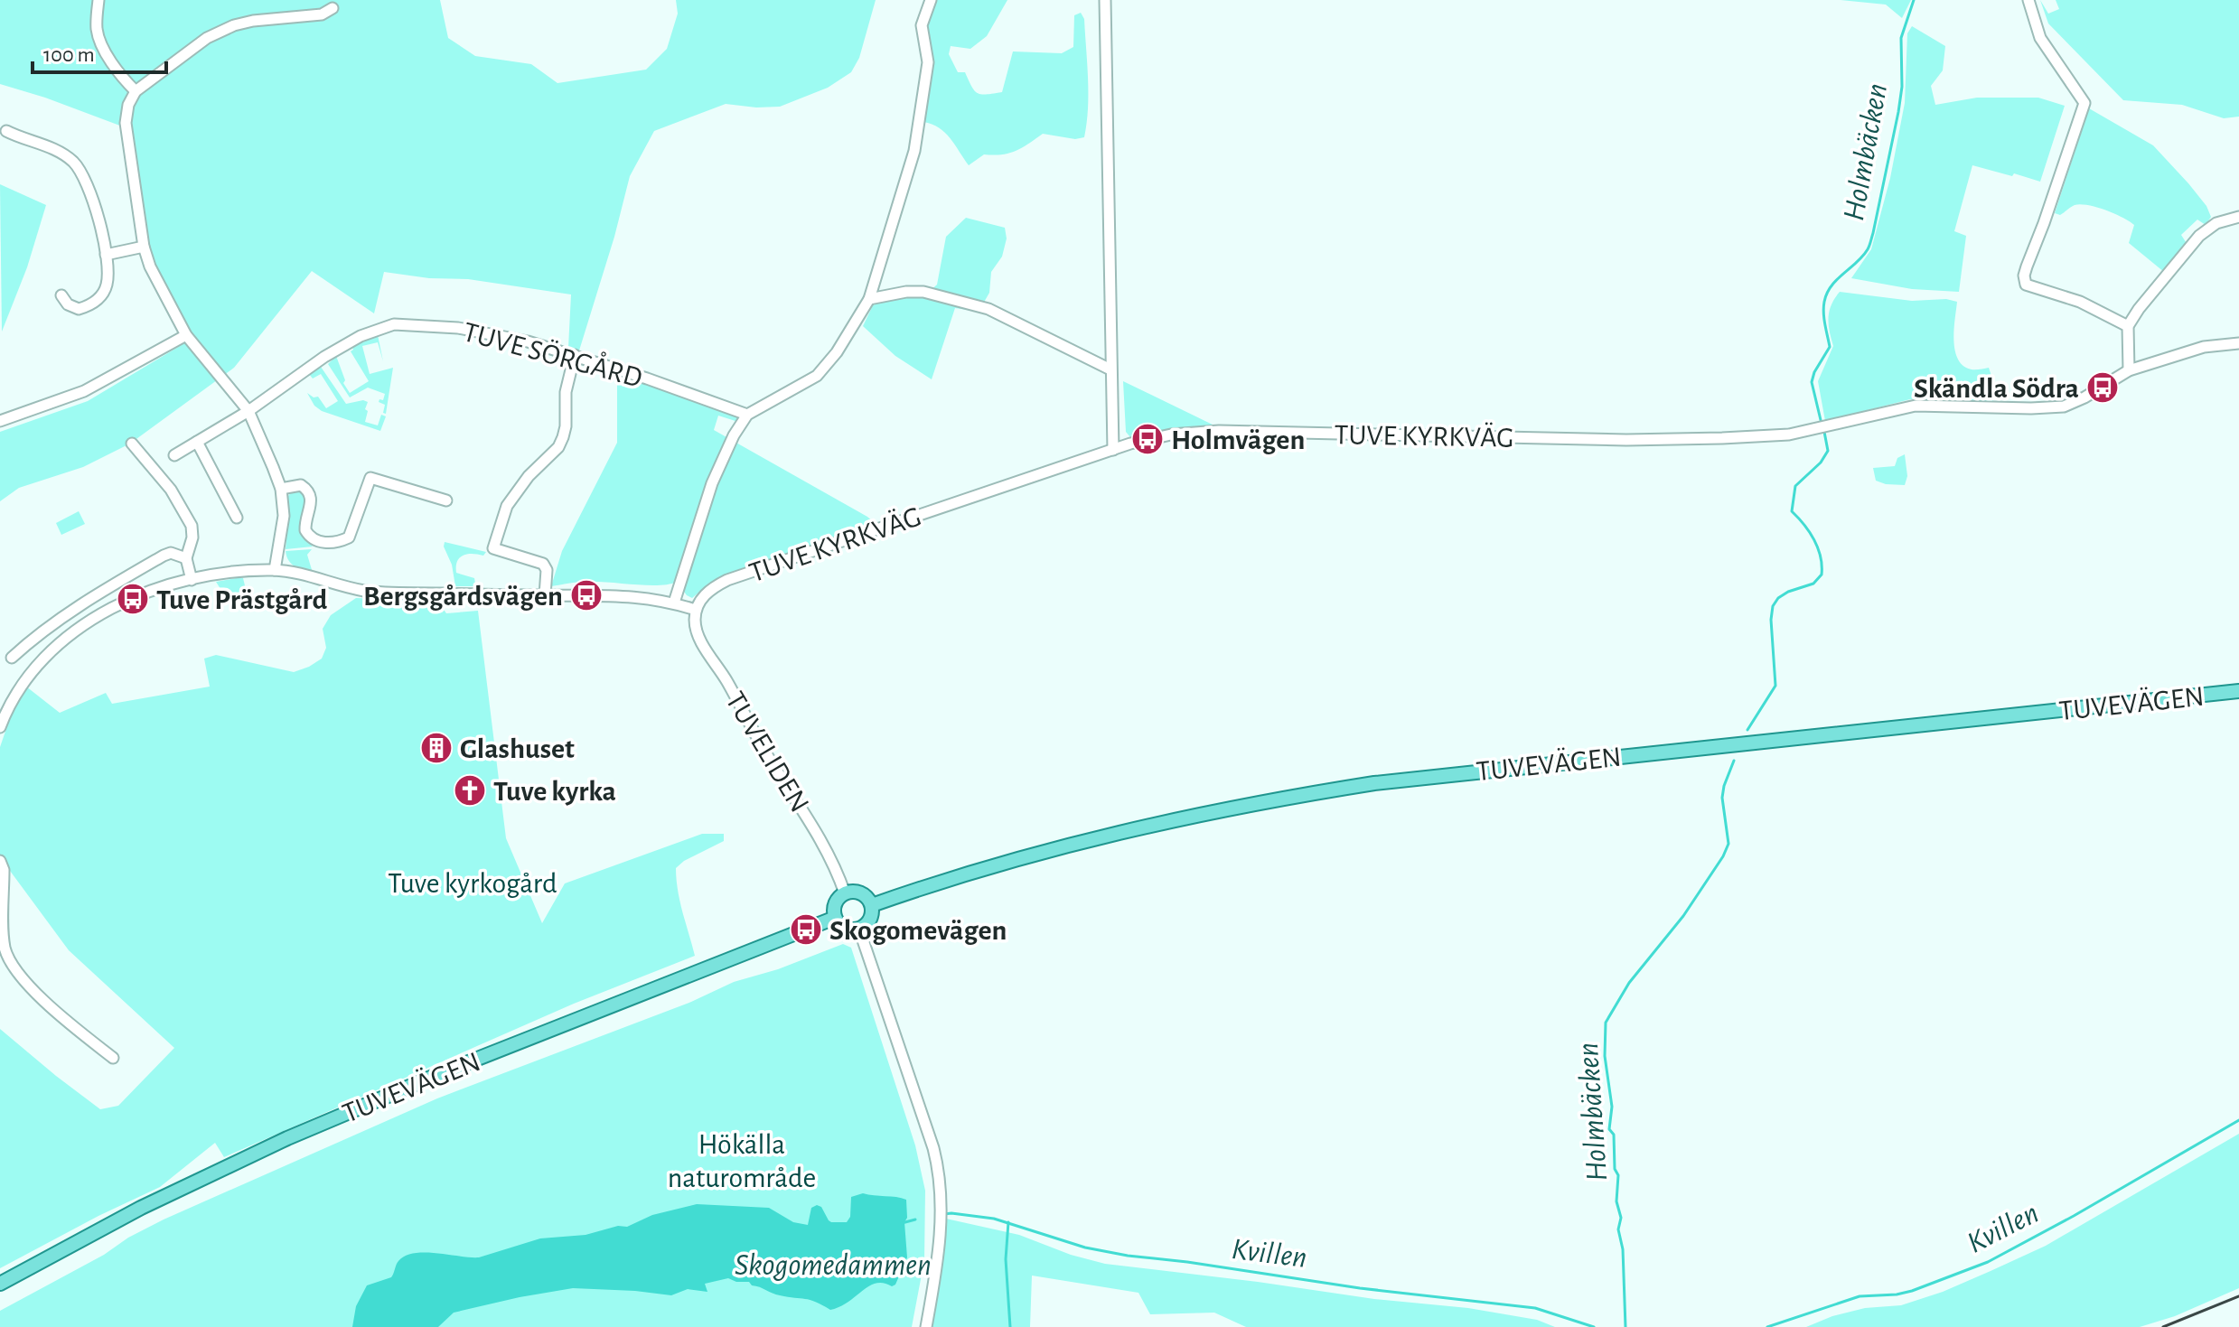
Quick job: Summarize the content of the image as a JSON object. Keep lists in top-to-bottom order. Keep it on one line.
{"streets":{"main road":["TUVEVÄGEN"],"street":["TUVE SÖRGÅRD","TUVE KYRKVÄG","TUVELIDEN"]},"crossings":[["TUVE KYRKVÄG","TUVELIDEN"],["TUVEVÄGEN","TUVELIDEN"]],"water":["Holmbäcken","Kvillen","Skogomedammen"],"parks":["Tuve kyrkogård","Hökälla naturområde"],"places":{"bus stop":["Skändla Södra","Holmvägen","Bergsgårdsvägen","Tuve Prästgård","Skogomevägen"],"building":["Glashuset"],"church":["Tuve kyrka"]},"scale_bar":"100 m"}
